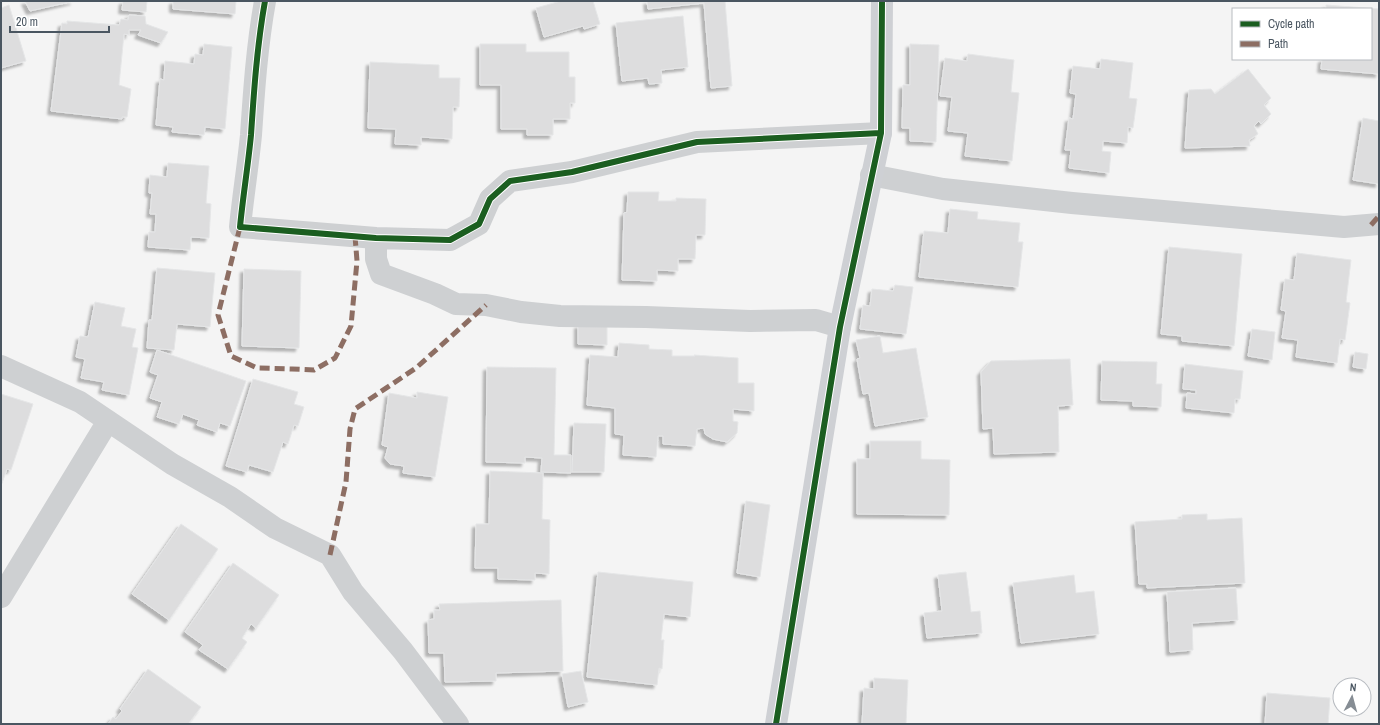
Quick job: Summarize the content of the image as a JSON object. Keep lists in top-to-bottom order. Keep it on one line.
{"legend":["Cycle path","Path"],"scale_bar":"20 m","north":"top"}
